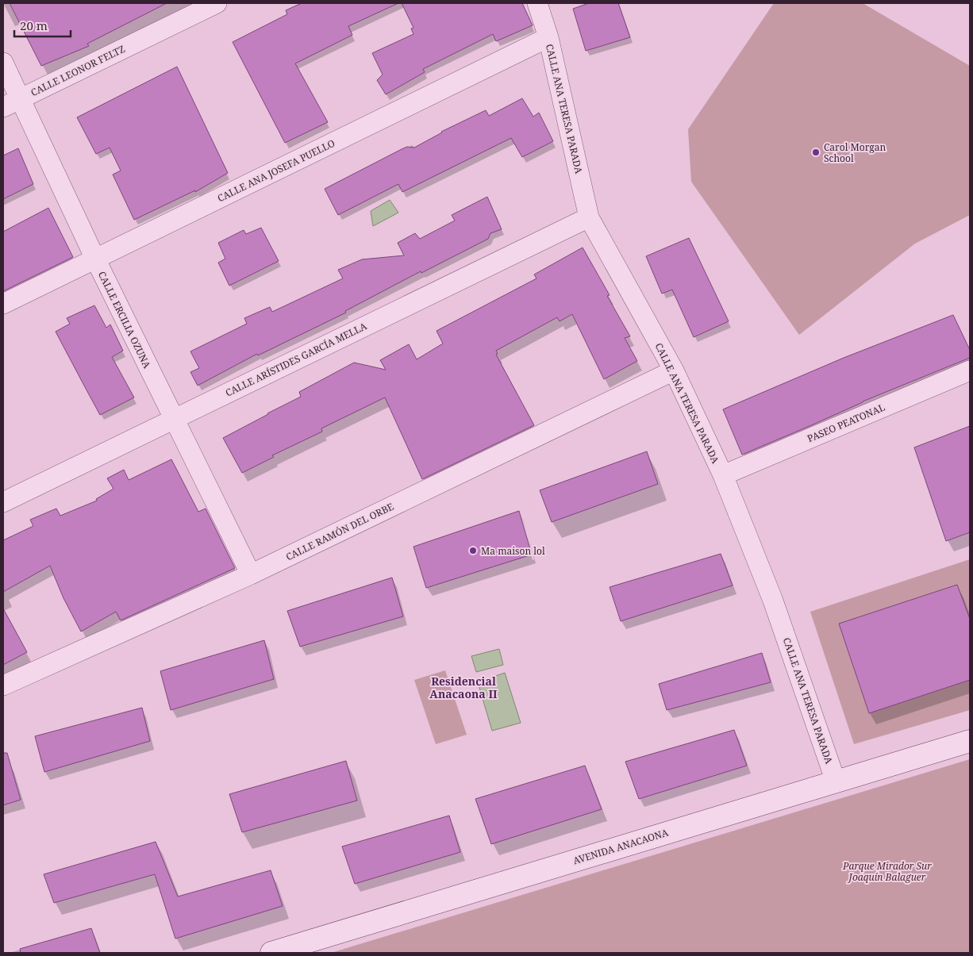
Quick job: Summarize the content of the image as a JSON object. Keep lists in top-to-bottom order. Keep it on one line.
{"streets":{"main road":["AVENIDA ANACAONA"],"street":["CALLE LEONOR FELTZ","CALLE ANA TERESA PARADA","CALLE ANA JOSEFA PUELLO","CALLE ERCILIA OZUNA","CALLE ARÍSTIDES GARCÍA MELLA","PASEO PEATONAL","CALLE RAMÓN DEL ORBE"]},"crossings":[["CALLE LEONOR FELTZ","CALLE ERCILIA OZUNA"],["CALLE ANA TERESA PARADA","CALLE ANA JOSEFA PUELLO"],["CALLE ANA TERESA PARADA","CALLE ARÍSTIDES GARCÍA MELLA"],["CALLE ANA TERESA PARADA","PASEO PEATONAL"],["CALLE ANA TERESA PARADA","CALLE RAMÓN DEL ORBE"],["CALLE ANA TERESA PARADA","AVENIDA ANACAONA"],["CALLE ANA JOSEFA PUELLO","CALLE ERCILIA OZUNA"],["CALLE ERCILIA OZUNA","CALLE ARÍSTIDES GARCÍA MELLA"],["CALLE ERCILIA OZUNA","CALLE RAMÓN DEL ORBE"]],"districts":["Residencial Anacaona II"],"parks":["Parque Mirador Sur Joaquín Balaguer"],"places":["Carol Morgan School","Ma maison lol"],"scale_bar":"20 m"}
